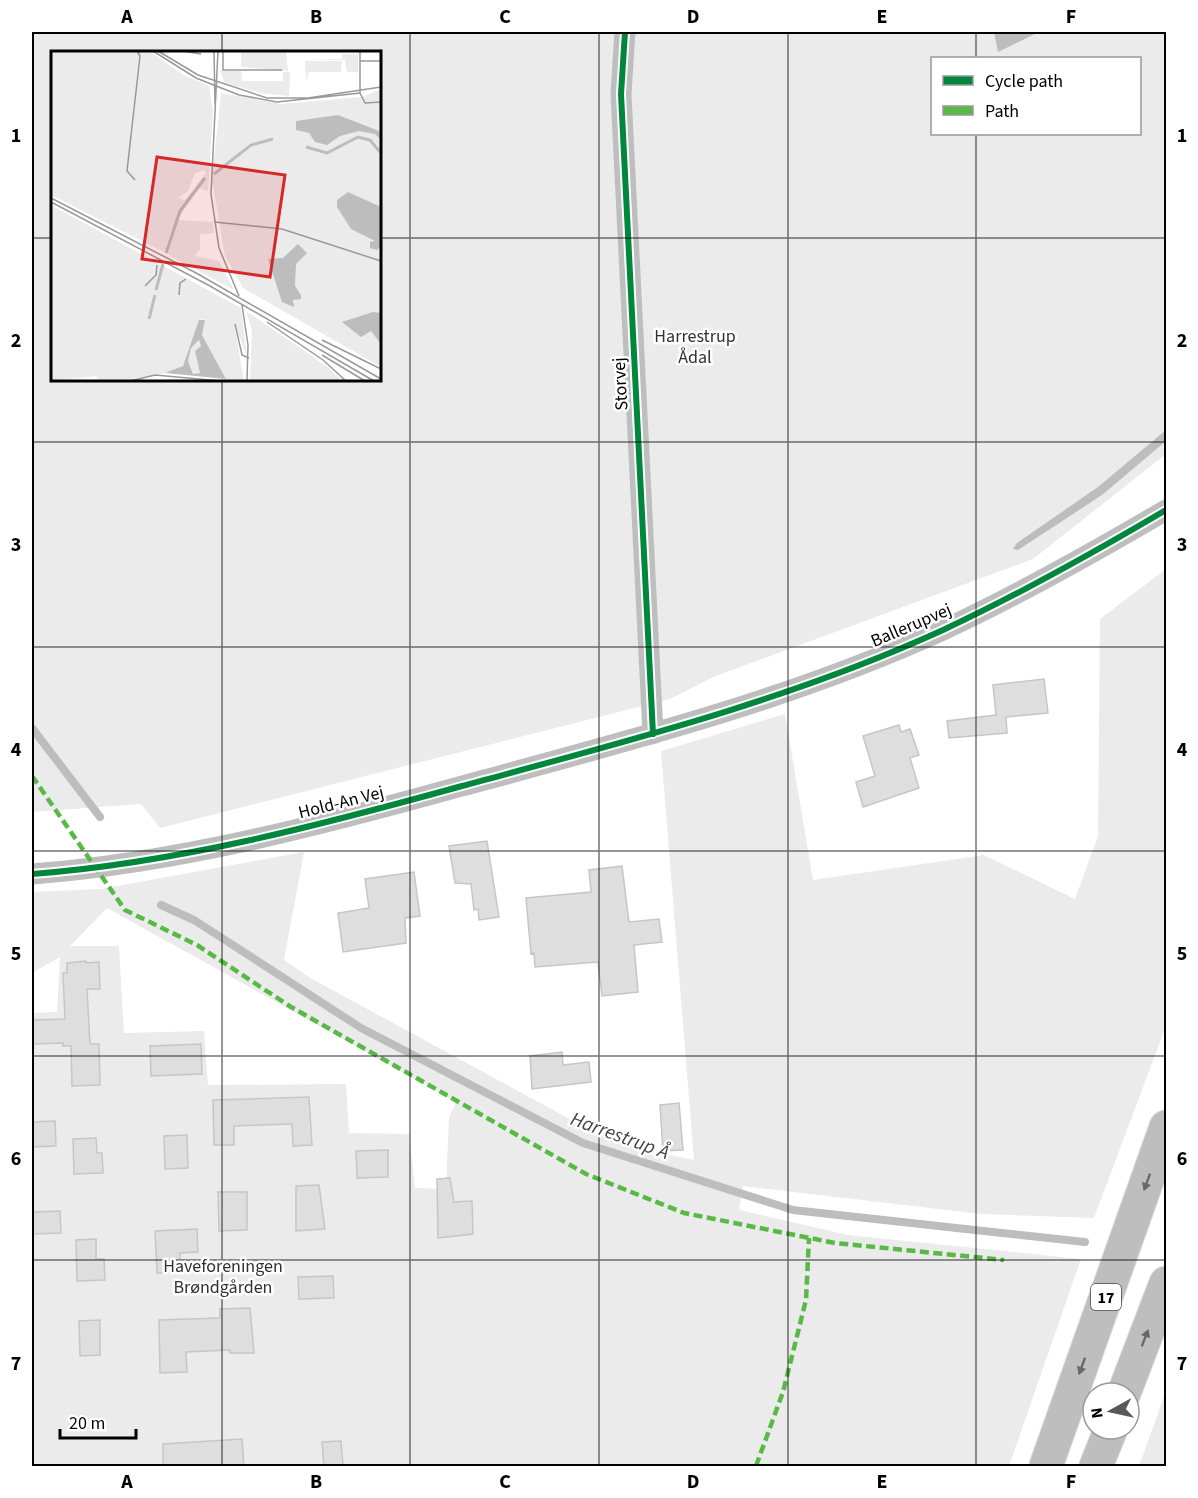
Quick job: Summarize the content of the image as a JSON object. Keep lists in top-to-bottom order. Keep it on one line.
{"streets":{"highway":["17"],"street":["Storvej","Ballerupvej","Hold-An Vej"]},"crossings":[["Storvej","Ballerupvej"],["Storvej","Hold-An Vej"],["Ballerupvej","Hold-An Vej"]],"water":["Harrestrup Å"],"parks":["Harrestrup Ådal","Haveforeningen Brøndgården"],"legend":["Cycle path","Path"],"scale_bar":"20 m","north":"left","grid":{"columns":["A","B","C","D","E","F"],"rows":["1","2","3","4","5","6","7"]}}
